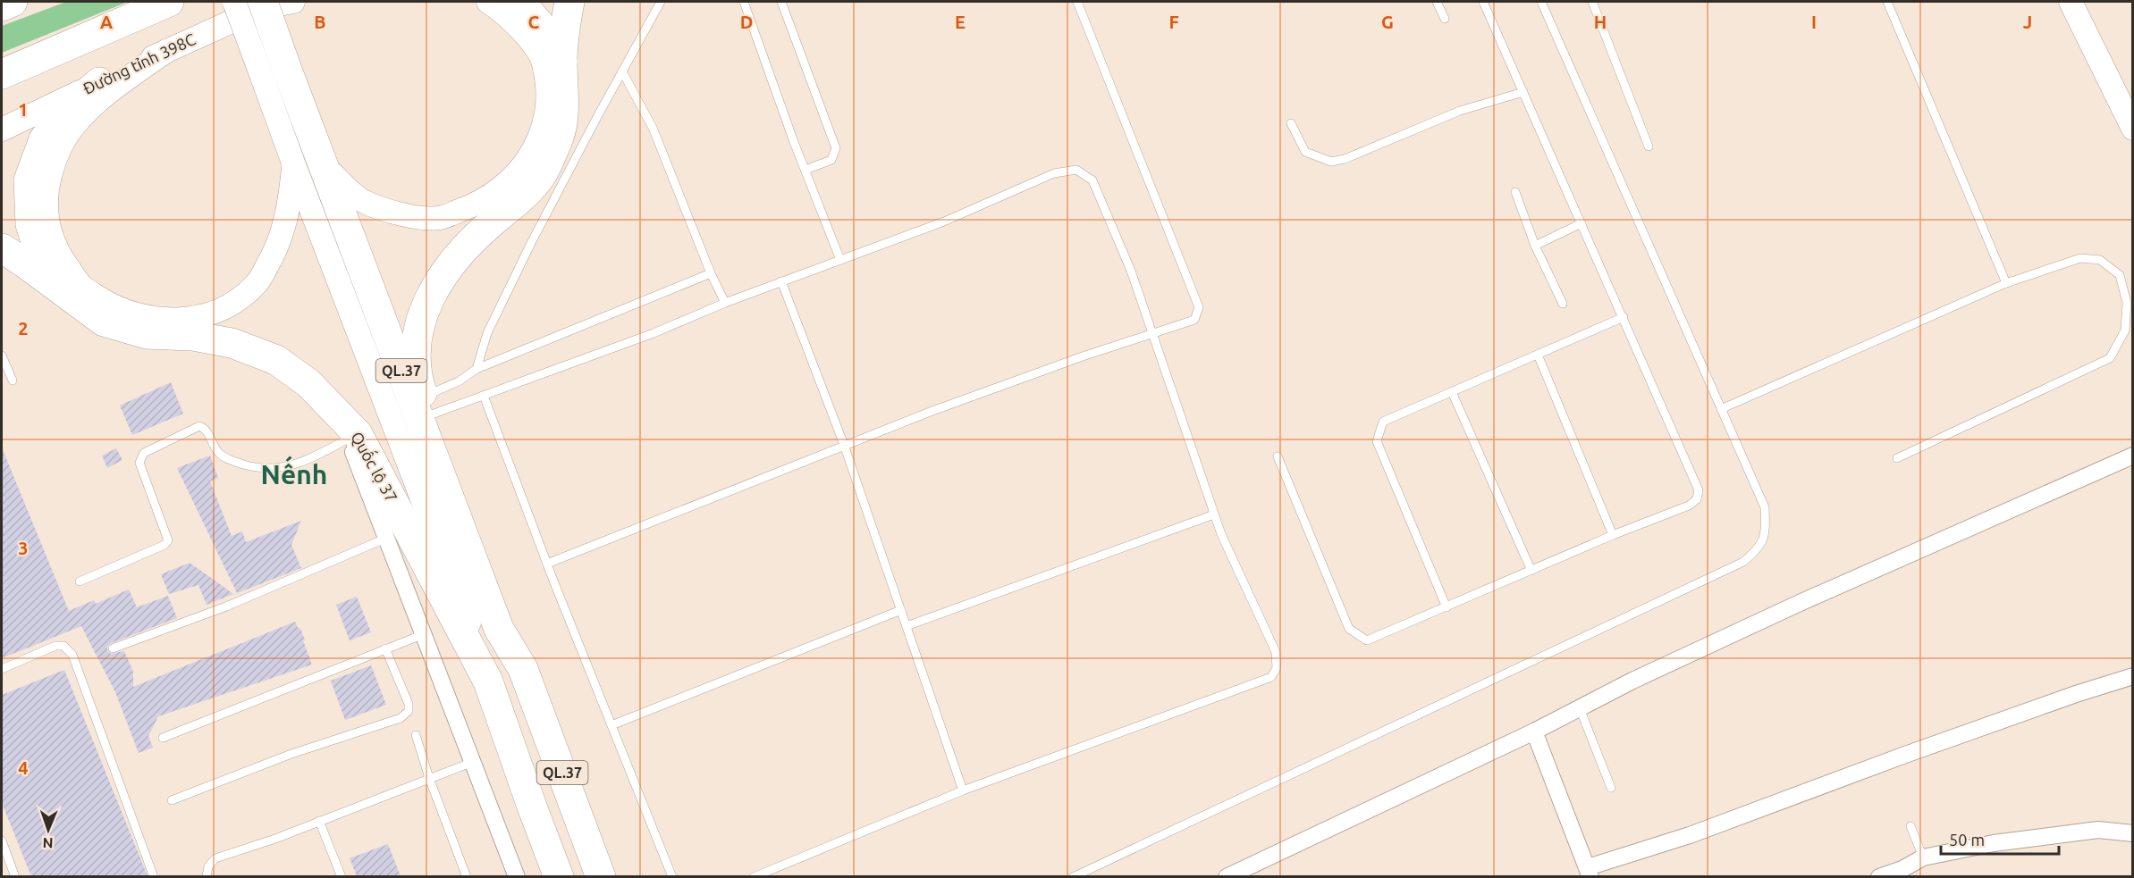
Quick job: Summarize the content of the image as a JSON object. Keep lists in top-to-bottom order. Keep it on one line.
{"streets":{"highway":["QL.37","Quốc lộ 37"],"main road":["Đường tỉnh 398C"]},"crossings":[["Đường tỉnh 398C","QL.37"]],"districts":["Nếnh"],"scale_bar":"50 m","north":"bottom","grid":{"columns":["A","B","C","D","E","F","G","H","I","J"],"rows":["1","2","3","4"]}}
